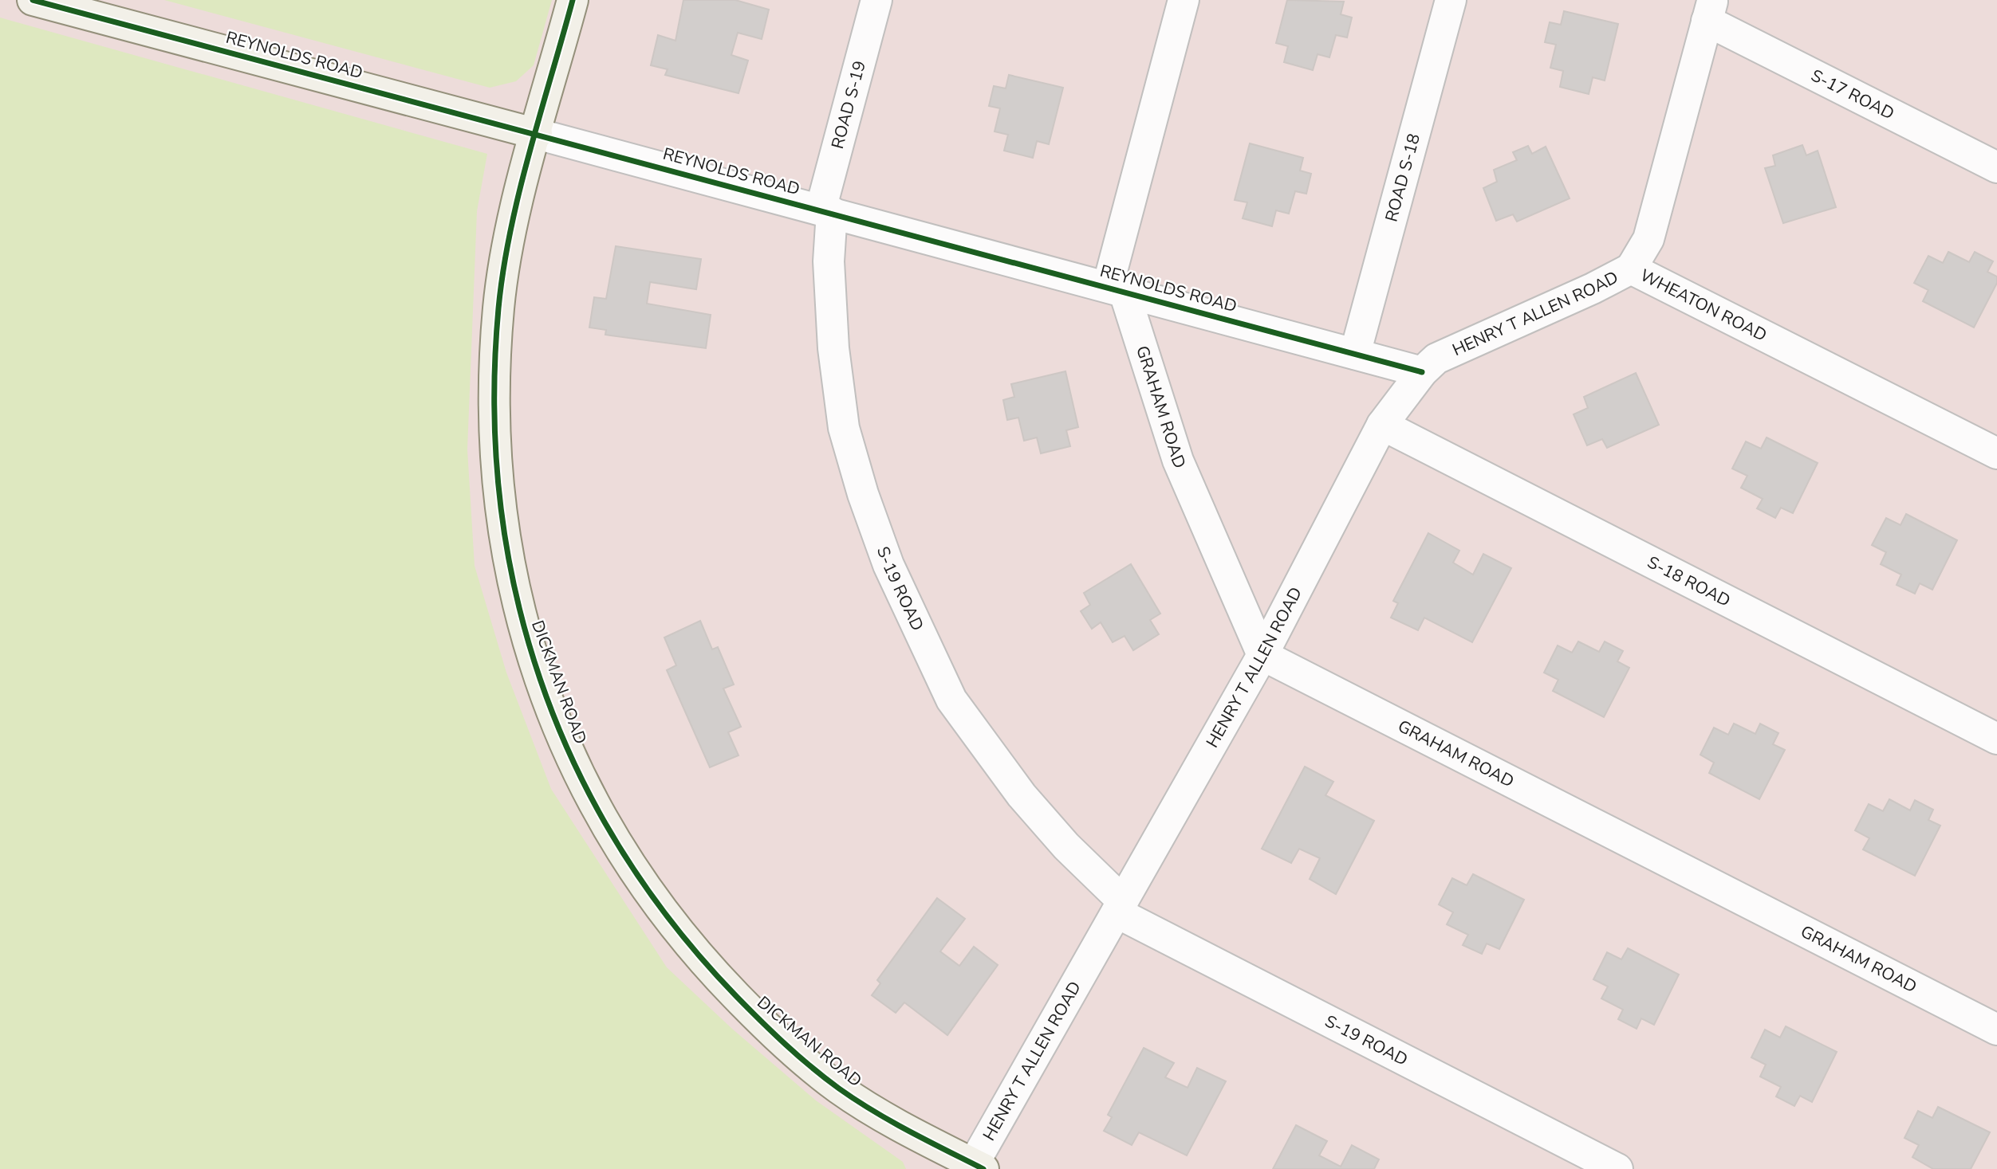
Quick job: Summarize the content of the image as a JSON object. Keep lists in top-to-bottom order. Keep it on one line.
{"streets":{"street":["REYNOLDS ROAD","S-17 ROAD","ROAD S-19","ROAD S-18","WHEATON ROAD","HENRY T ALLEN ROAD","GRAHAM ROAD","S-18 ROAD","S-19 ROAD","DICKMAN ROAD"]},"crossings":[["REYNOLDS ROAD","ROAD S-19"],["REYNOLDS ROAD","ROAD S-18"],["REYNOLDS ROAD","HENRY T ALLEN ROAD"],["REYNOLDS ROAD","GRAHAM ROAD"],["REYNOLDS ROAD","S-19 ROAD"],["REYNOLDS ROAD","DICKMAN ROAD"],["S-17 ROAD","WHEATON ROAD"],["ROAD S-19","S-19 ROAD"],["WHEATON ROAD","HENRY T ALLEN ROAD"],["HENRY T ALLEN ROAD","GRAHAM ROAD"],["HENRY T ALLEN ROAD","S-18 ROAD"],["HENRY T ALLEN ROAD","S-19 ROAD"],["HENRY T ALLEN ROAD","DICKMAN ROAD"]]}
